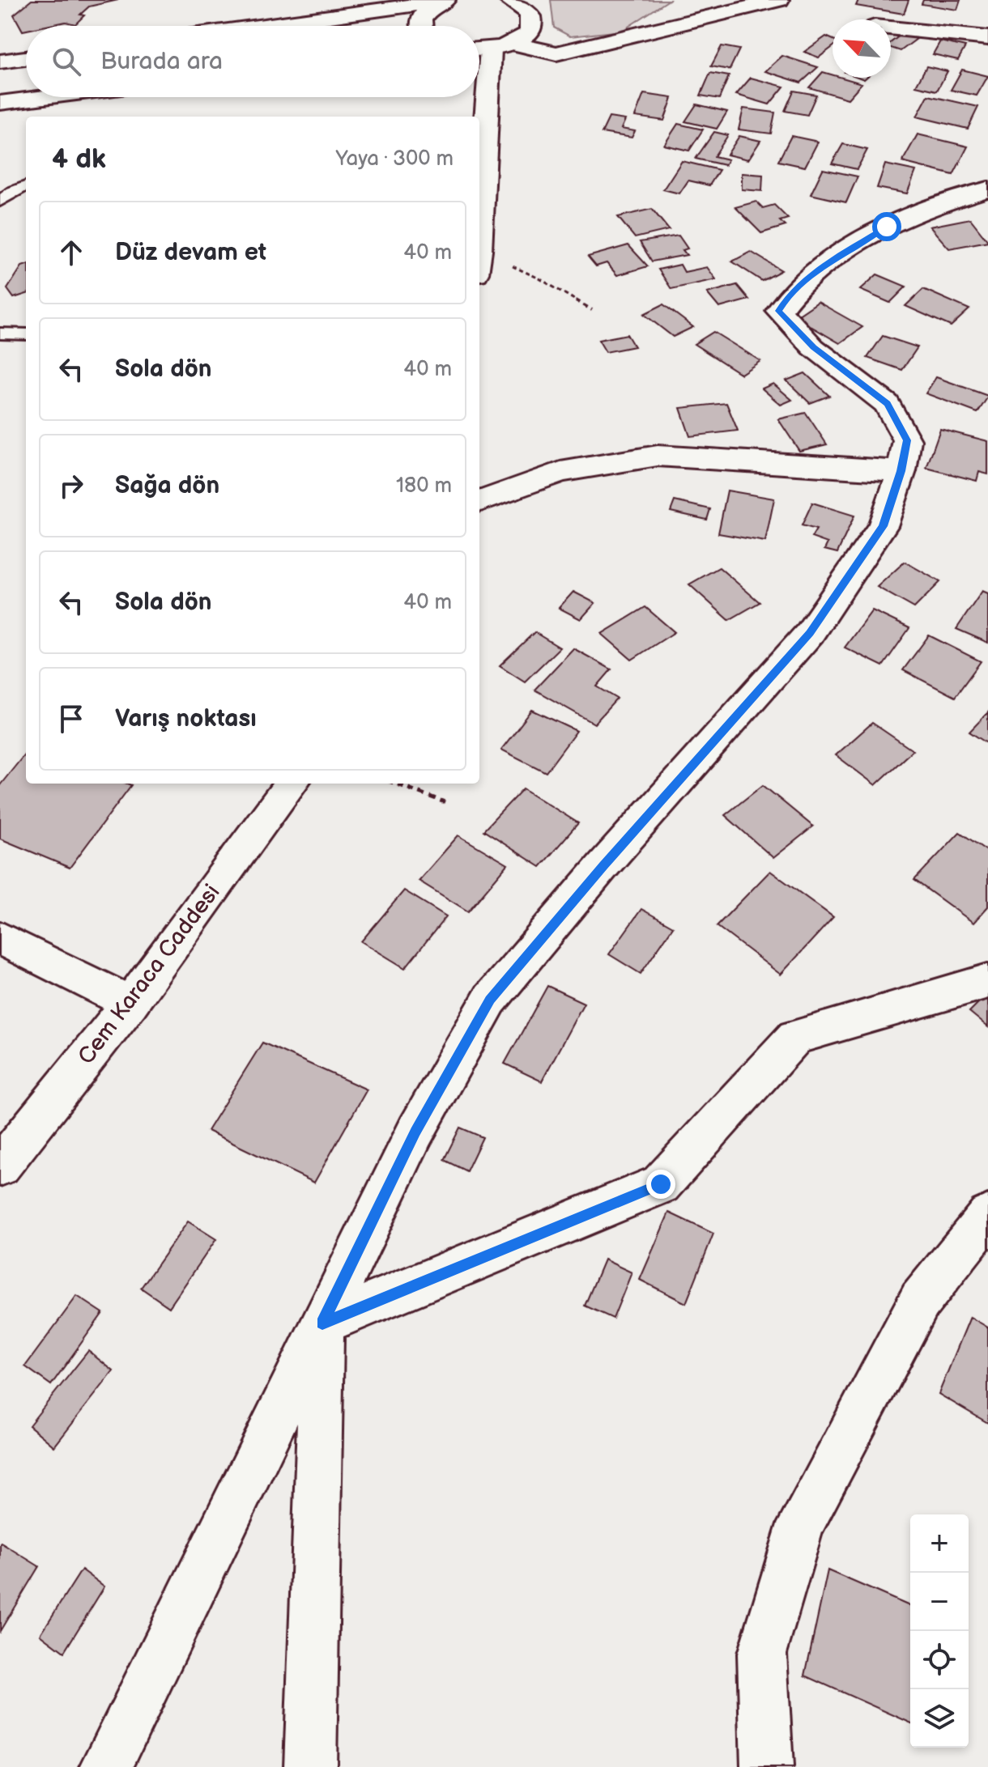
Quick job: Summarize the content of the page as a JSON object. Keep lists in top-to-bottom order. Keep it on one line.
{"streets":{"street":["Cem Karaca Caddesi"]},"north":"top left","page":{"search":"Burada ara","heading":["4 dk","Yaya · 300 m"],"list":[["Düz devam et","40 m"],["Sola dön","40 m"],["Sağa dön","180 m"],["Sola dön","40 m"],"Varış noktası"],"map_buttons":["+","−"]}}
